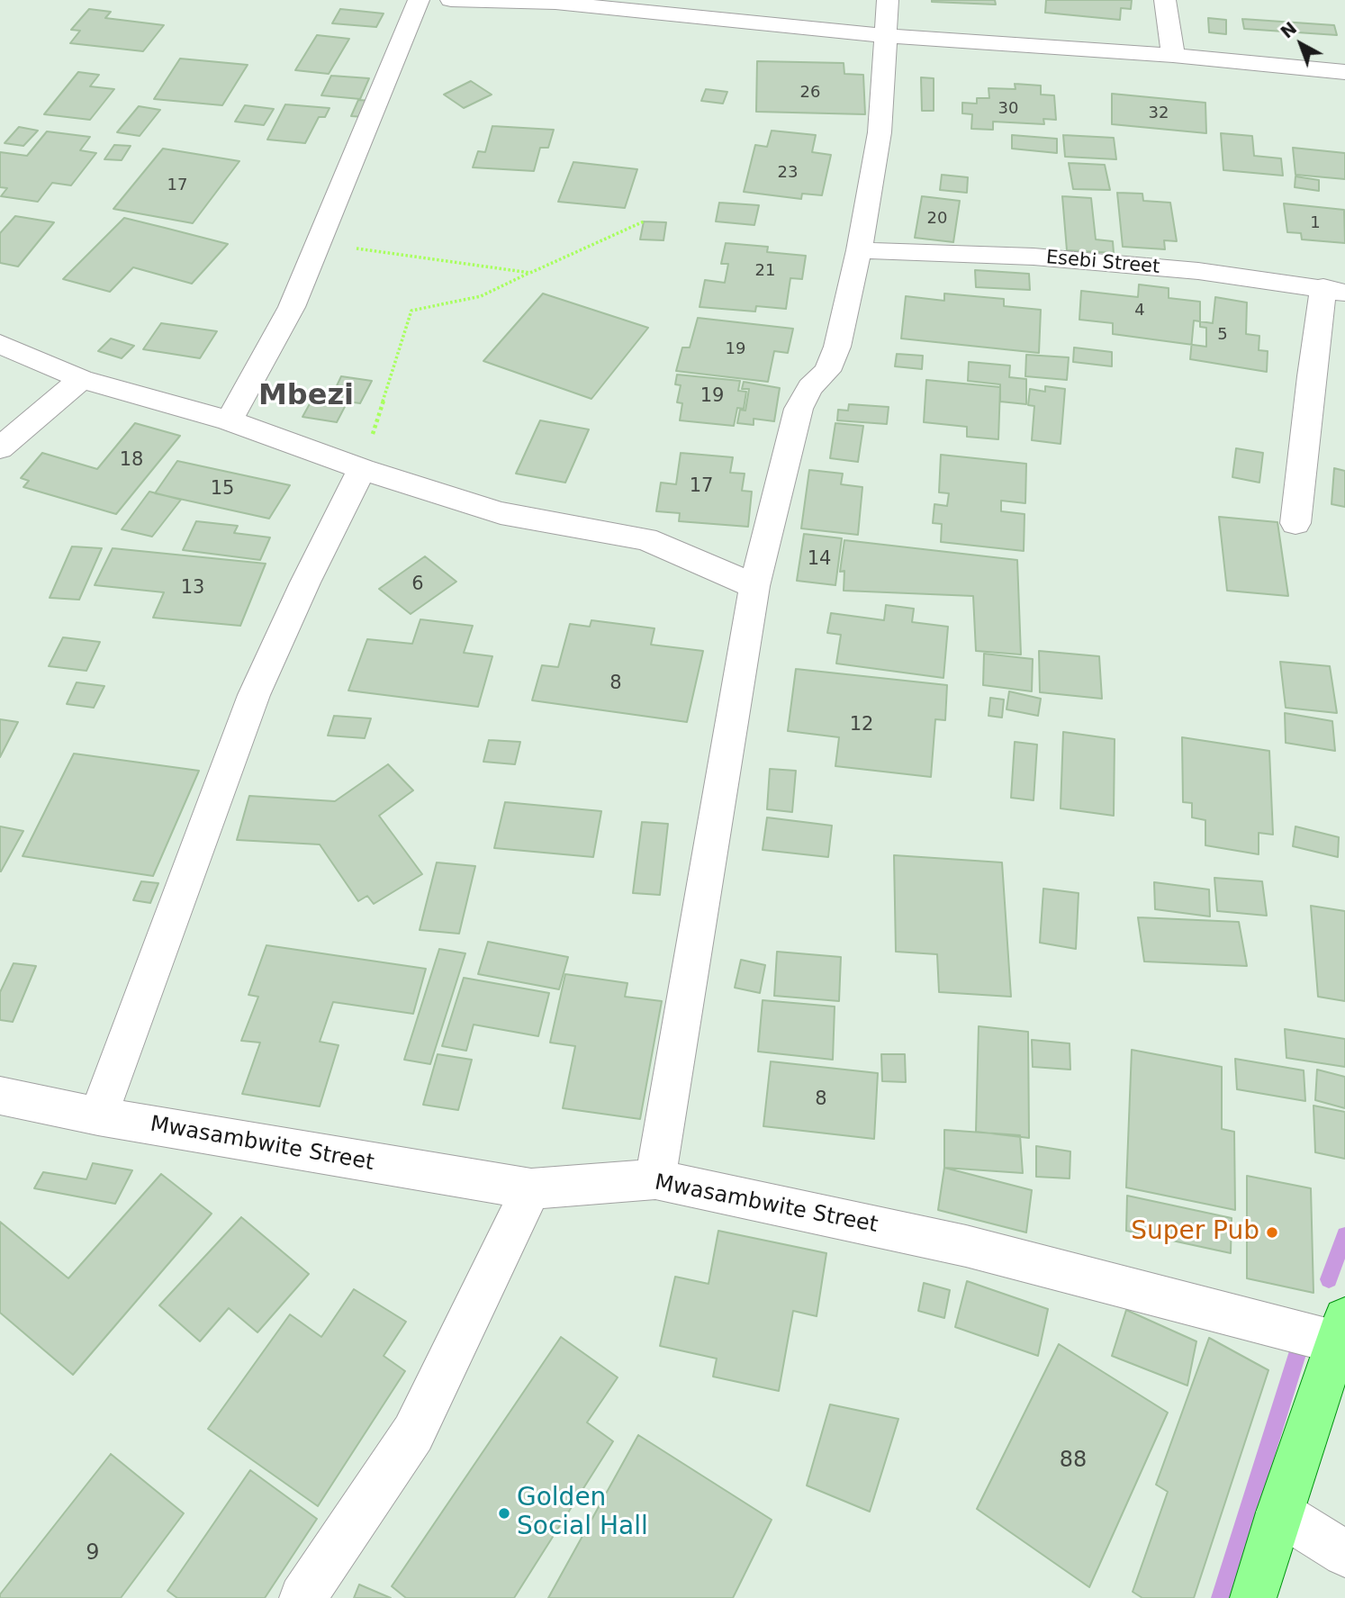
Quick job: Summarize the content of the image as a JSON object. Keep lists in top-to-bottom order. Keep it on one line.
{"streets":{"street":["Esebi Street","Mwasambwite Street"]},"districts":["Mbezi"],"places":["Super Pub","Golden Social Hall"],"house_numbers":["26","30","32","23","17","20","1","21","4","5","19","19","18","17","15","14","6","13","8","12","8","88","9"],"north":"top left"}
